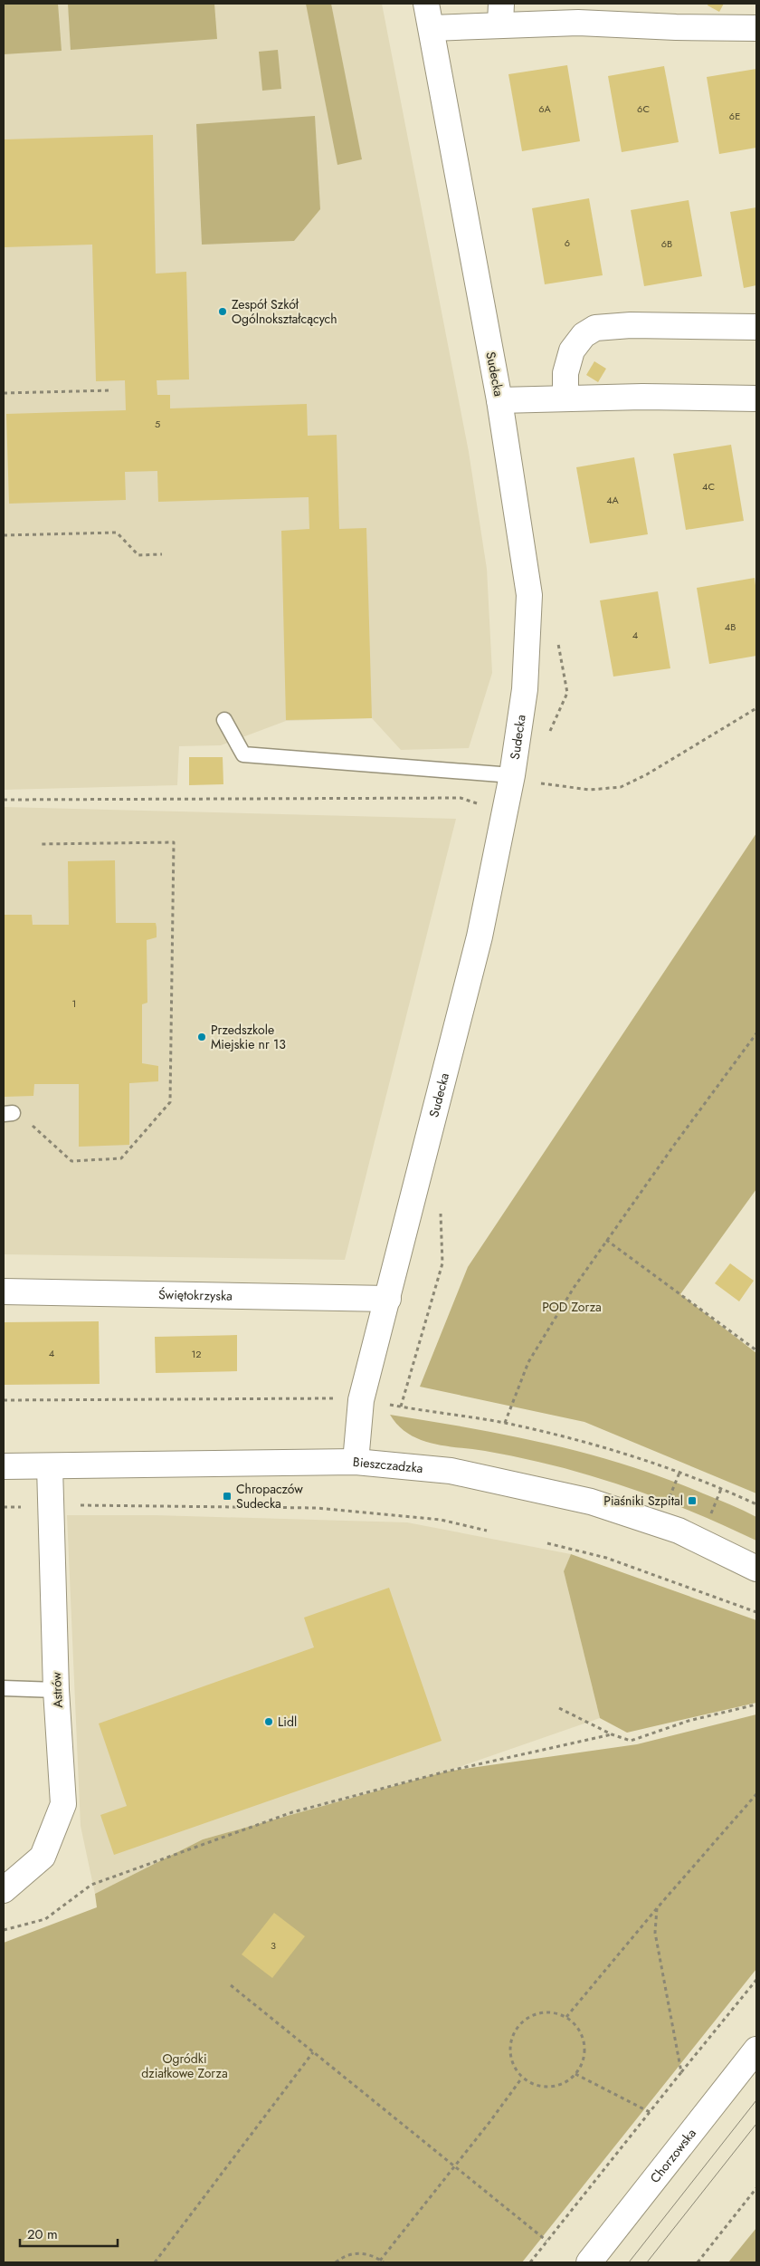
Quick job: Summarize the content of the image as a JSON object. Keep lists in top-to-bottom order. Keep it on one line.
{"streets":{"street":["Sudecka","Świętokrzyska","Bieszczadzka","Astrów","Chorzowska"]},"crossings":[["Sudecka","Świętokrzyska"],["Sudecka","Bieszczadzka"],["Bieszczadzka","Astrów"]],"parks":["POD Zorza","Ogródki działkowe Zorza"],"places":{"other":["Zespół Szkół Ogólnokształcących","Przedszkole Miejskie nr 13","Lidl"],"transit":["Chropaczów Sudecka","Piaśniki Szpital"]},"house_numbers":["6A","6C","6E","6","6B","5","4C","4A","4B","4","1","4","12","3"],"scale_bar":"20 m"}
